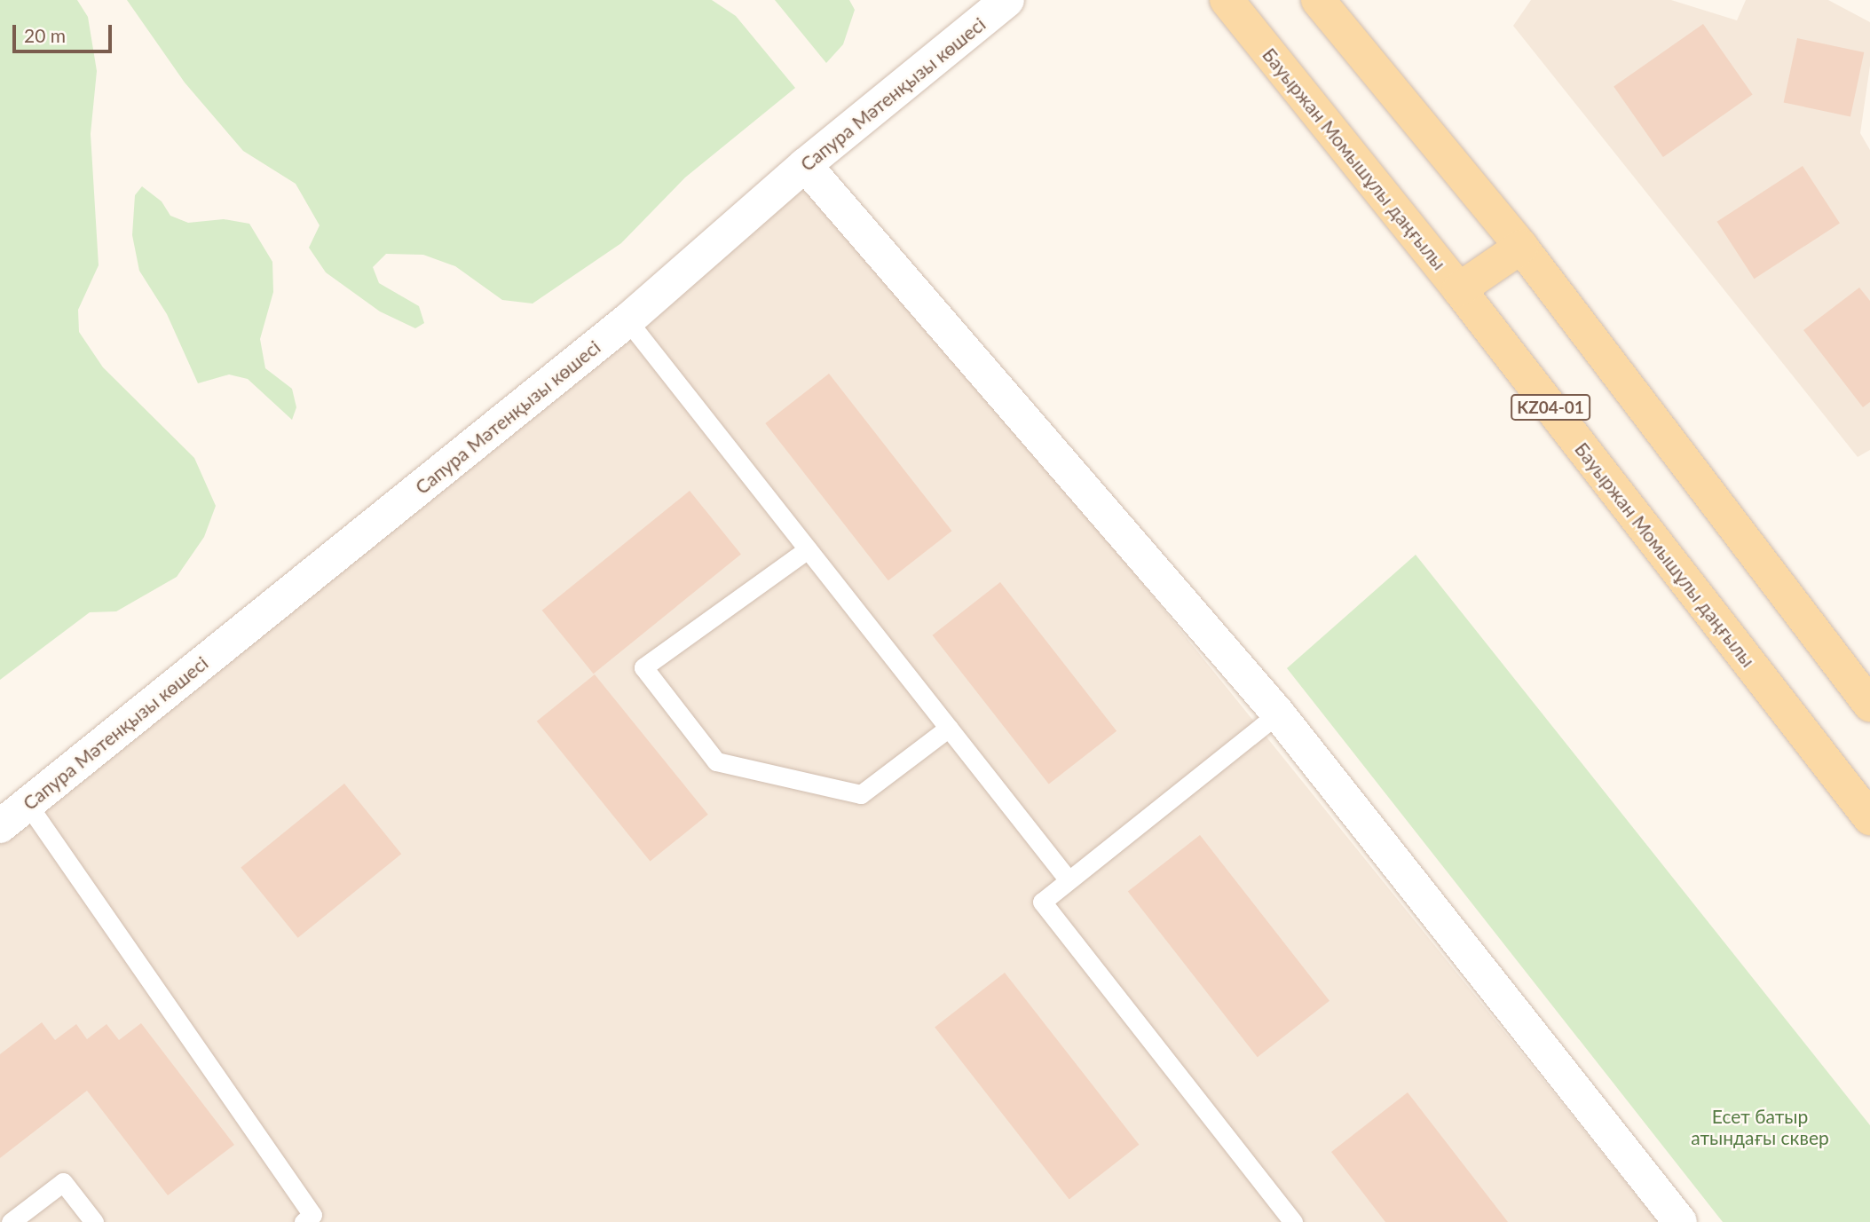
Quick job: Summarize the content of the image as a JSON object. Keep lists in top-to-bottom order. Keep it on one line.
{"streets":{"main road":["Бауыржан Момышұлы даңғылы","KZ04-01"],"street":["Сапура Мәтенқызы көшесі"]},"parks":["Есет батыр атындағы сквер"],"scale_bar":"20 m"}
